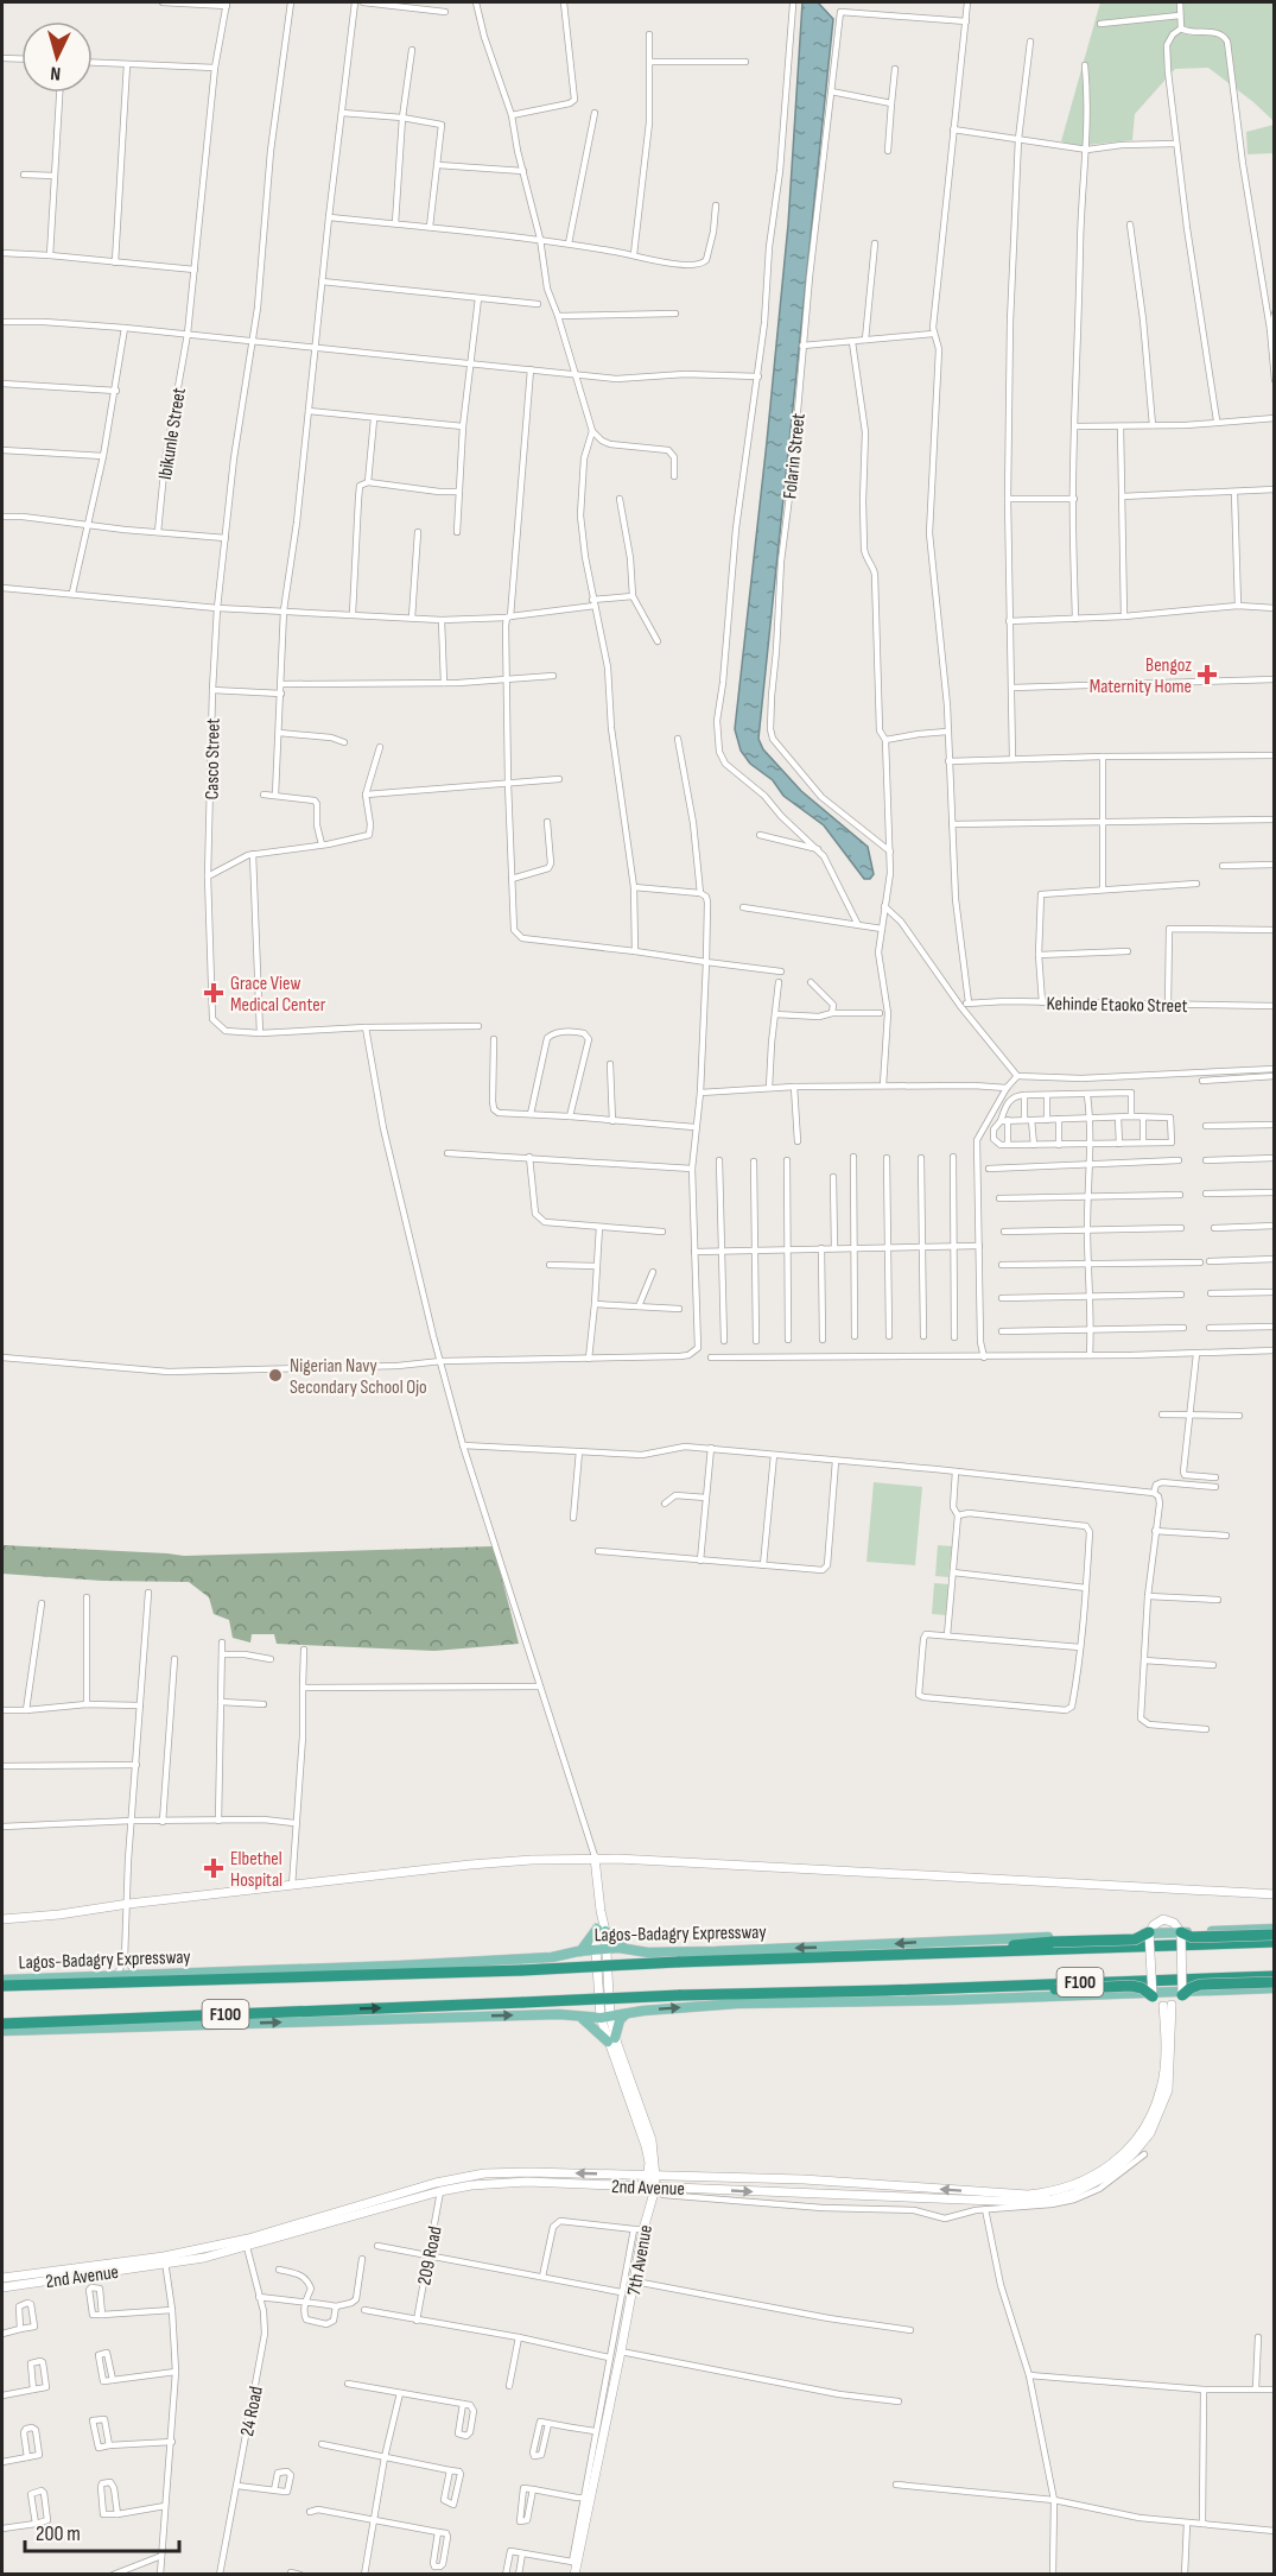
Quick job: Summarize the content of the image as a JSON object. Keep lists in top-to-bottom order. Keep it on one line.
{"streets":{"highway":["Lagos-Badagry Expressway","F100"],"street":["Ibikunle Street","Folarin Street","Casco Street","Kehinde Etaoko Street","2nd Avenue","209 Road","7th Avenue","24 Road"]},"crossings":[["2nd Avenue","209 Road"],["2nd Avenue","7th Avenue"],["2nd Avenue","24 Road"]],"places":{"health":["Bengoz Maternity Home","Grace View Medical Center","Elbethel Hospital"],"other":["Nigerian Navy Secondary School Ojo"]},"scale_bar":"200 m","north":"bottom"}
